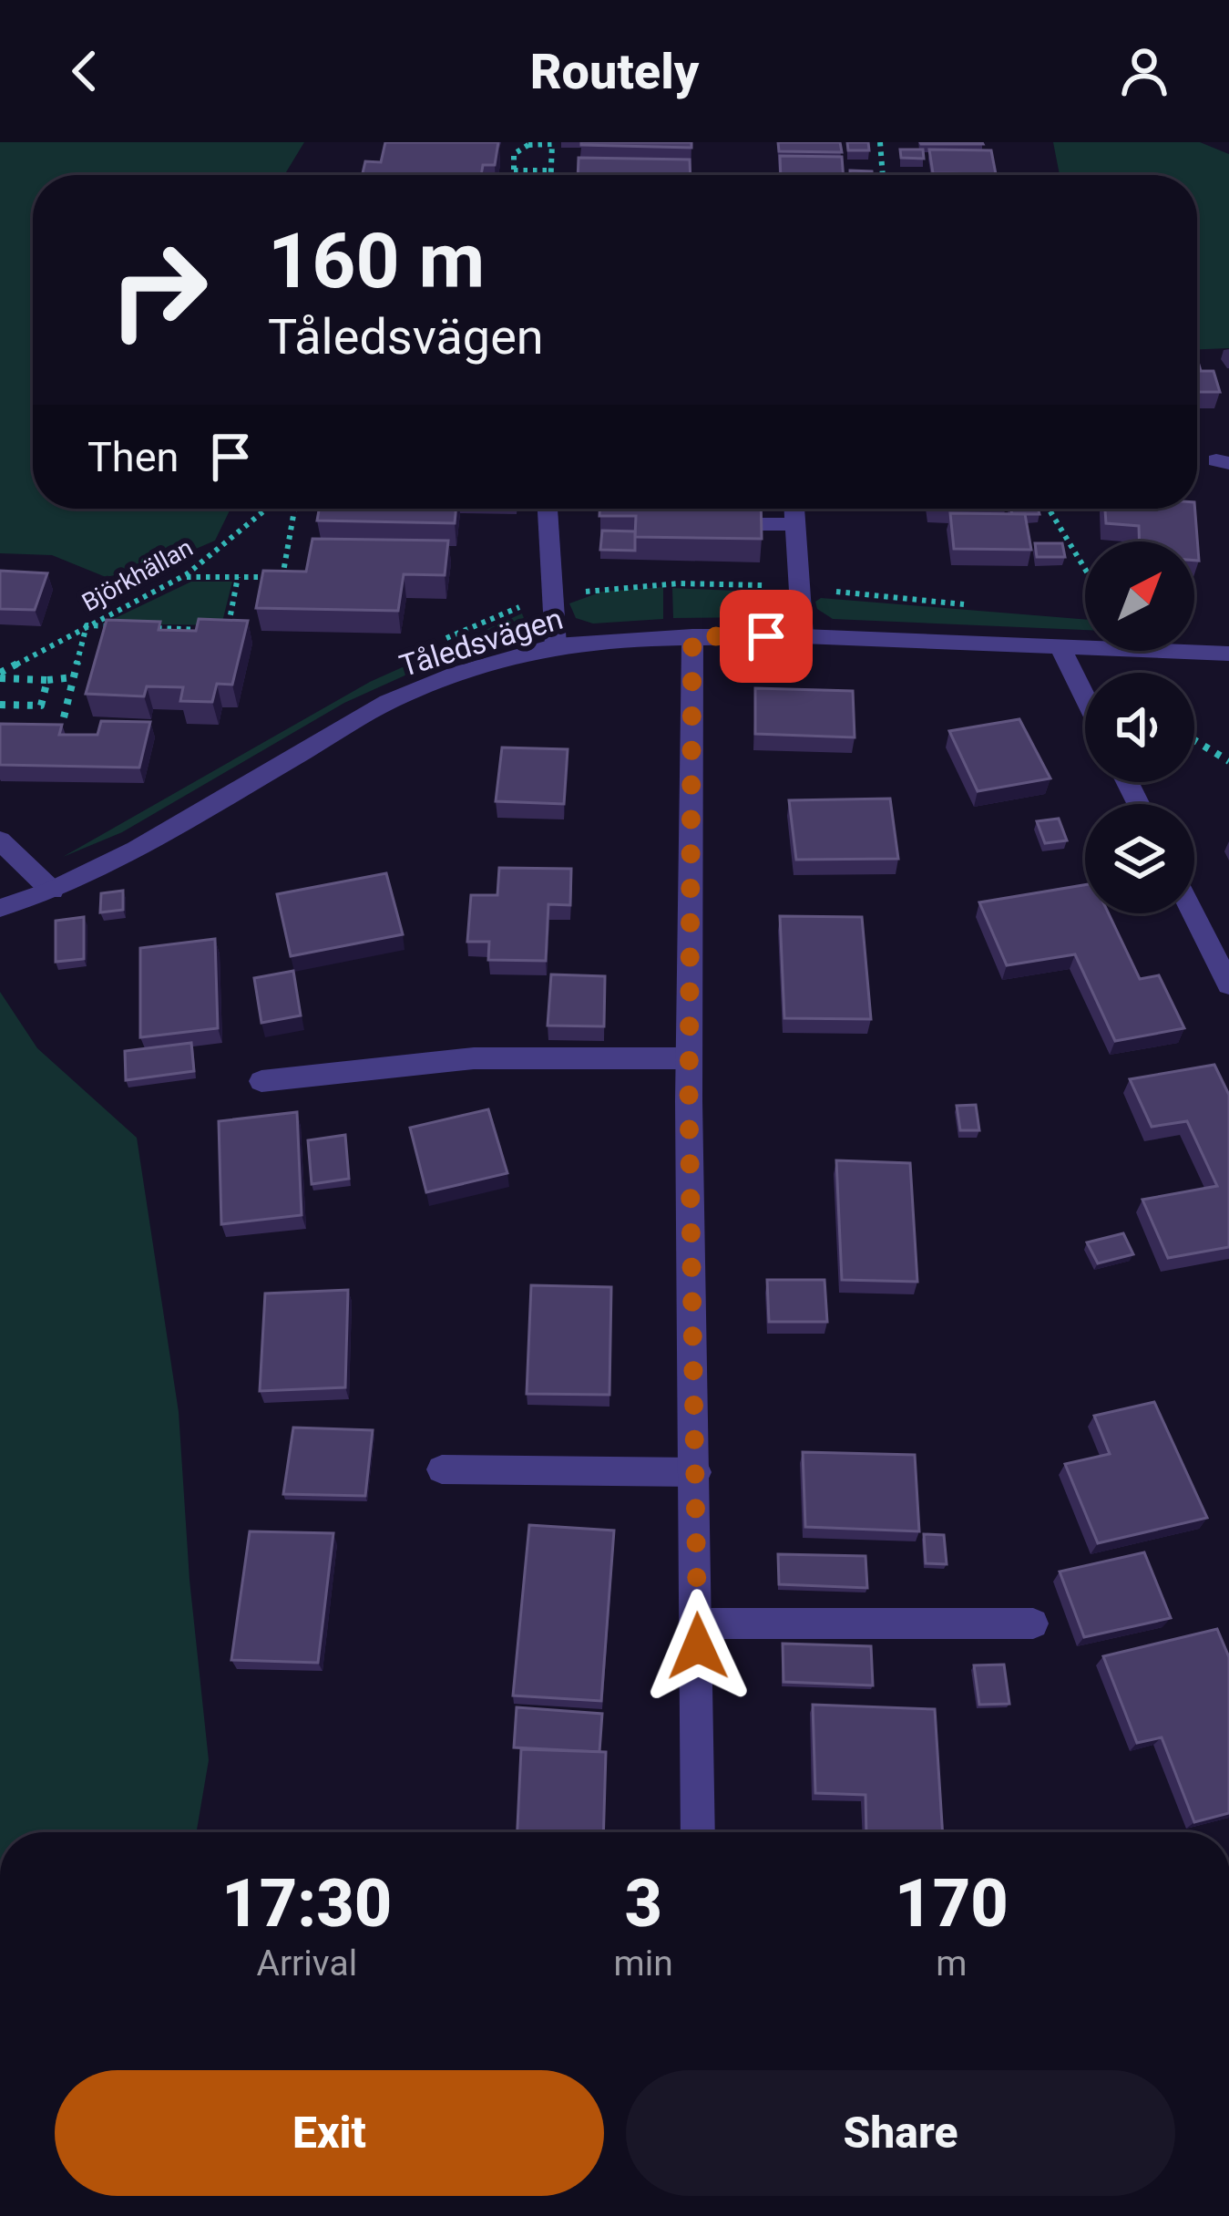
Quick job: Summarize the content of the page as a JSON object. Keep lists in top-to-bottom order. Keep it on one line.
{"streets":{"street":["Tåledsvägen"],"path":["Björkhällan"]},"north":"top right","page":{"header":"Routely","turn":["160 m","Tåledsvägen"],"then":"Then","eta":["17:30","Arrival","3","min","170","m"],"buttons":["Exit","Share"]}}
